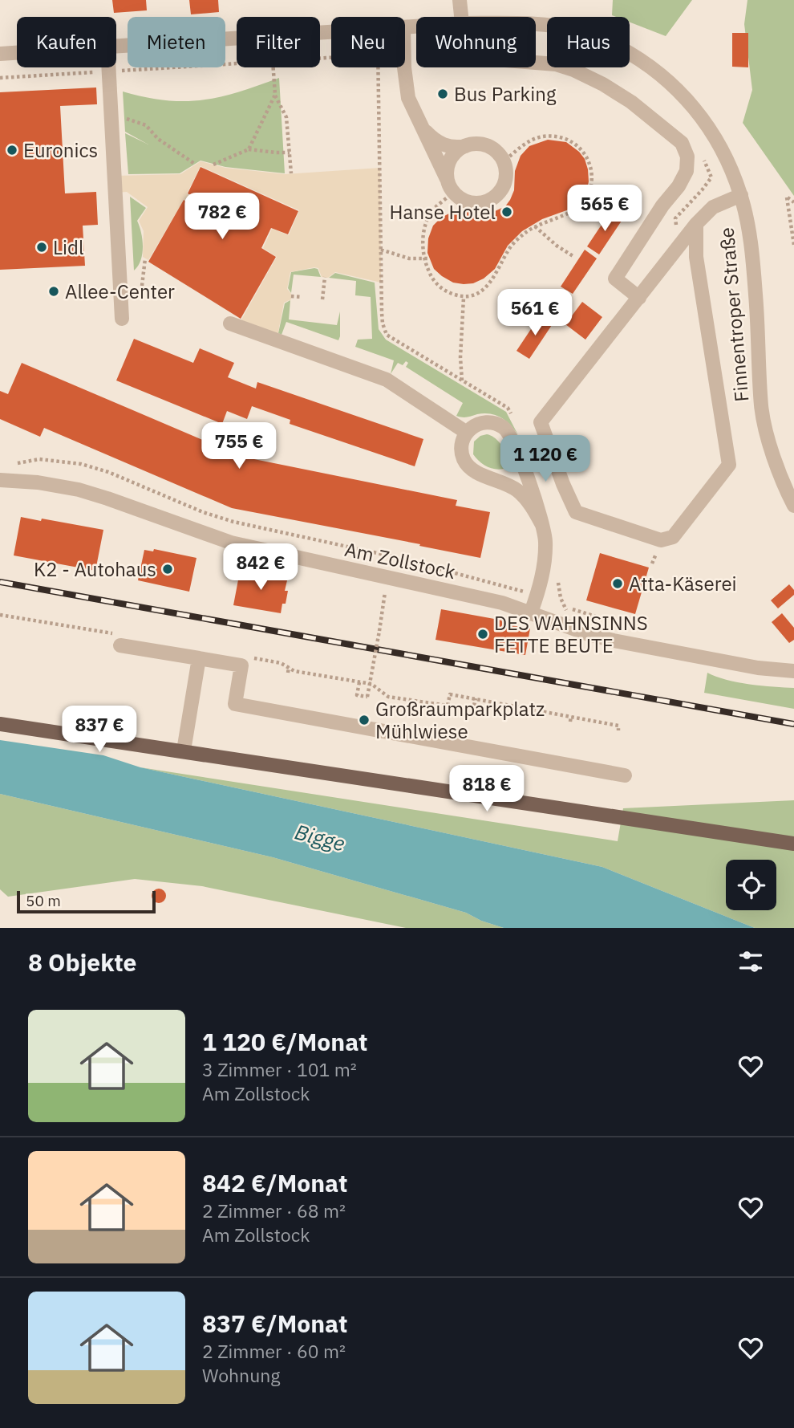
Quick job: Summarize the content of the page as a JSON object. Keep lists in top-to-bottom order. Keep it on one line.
{"streets":{"street":["Finnentroper Straße","Am Zollstock"]},"water":["Bigge"],"places":["Bus Parking","Euronics","Hanse Hotel","Lidl","Allee-Center","K2 - Autohaus","Atta-Käserei","DES WAHNSINNS FETTE BEUTE","Großraumparkplatz Mühlwiese"],"scale_bar":"50 m","page":{"chip":["Kaufen","Mieten","Filter","Neu","Wohnung","Haus"],"price":["565 €","782 €","561 €","755 €","1 120 €","842 €","837 €","818 €"],"scale":"50 m","heading":"8 Objekte","list":[{"name":"1 120 €/Monat","note":"3 Zimmer · 101 m² · Am Zollstock"},{"name":"842 €/Monat","note":"2 Zimmer · 68 m² · Am Zollstock"},{"name":"837 €/Monat","note":"2 Zimmer · 60 m² · Wohnung"}]}}
